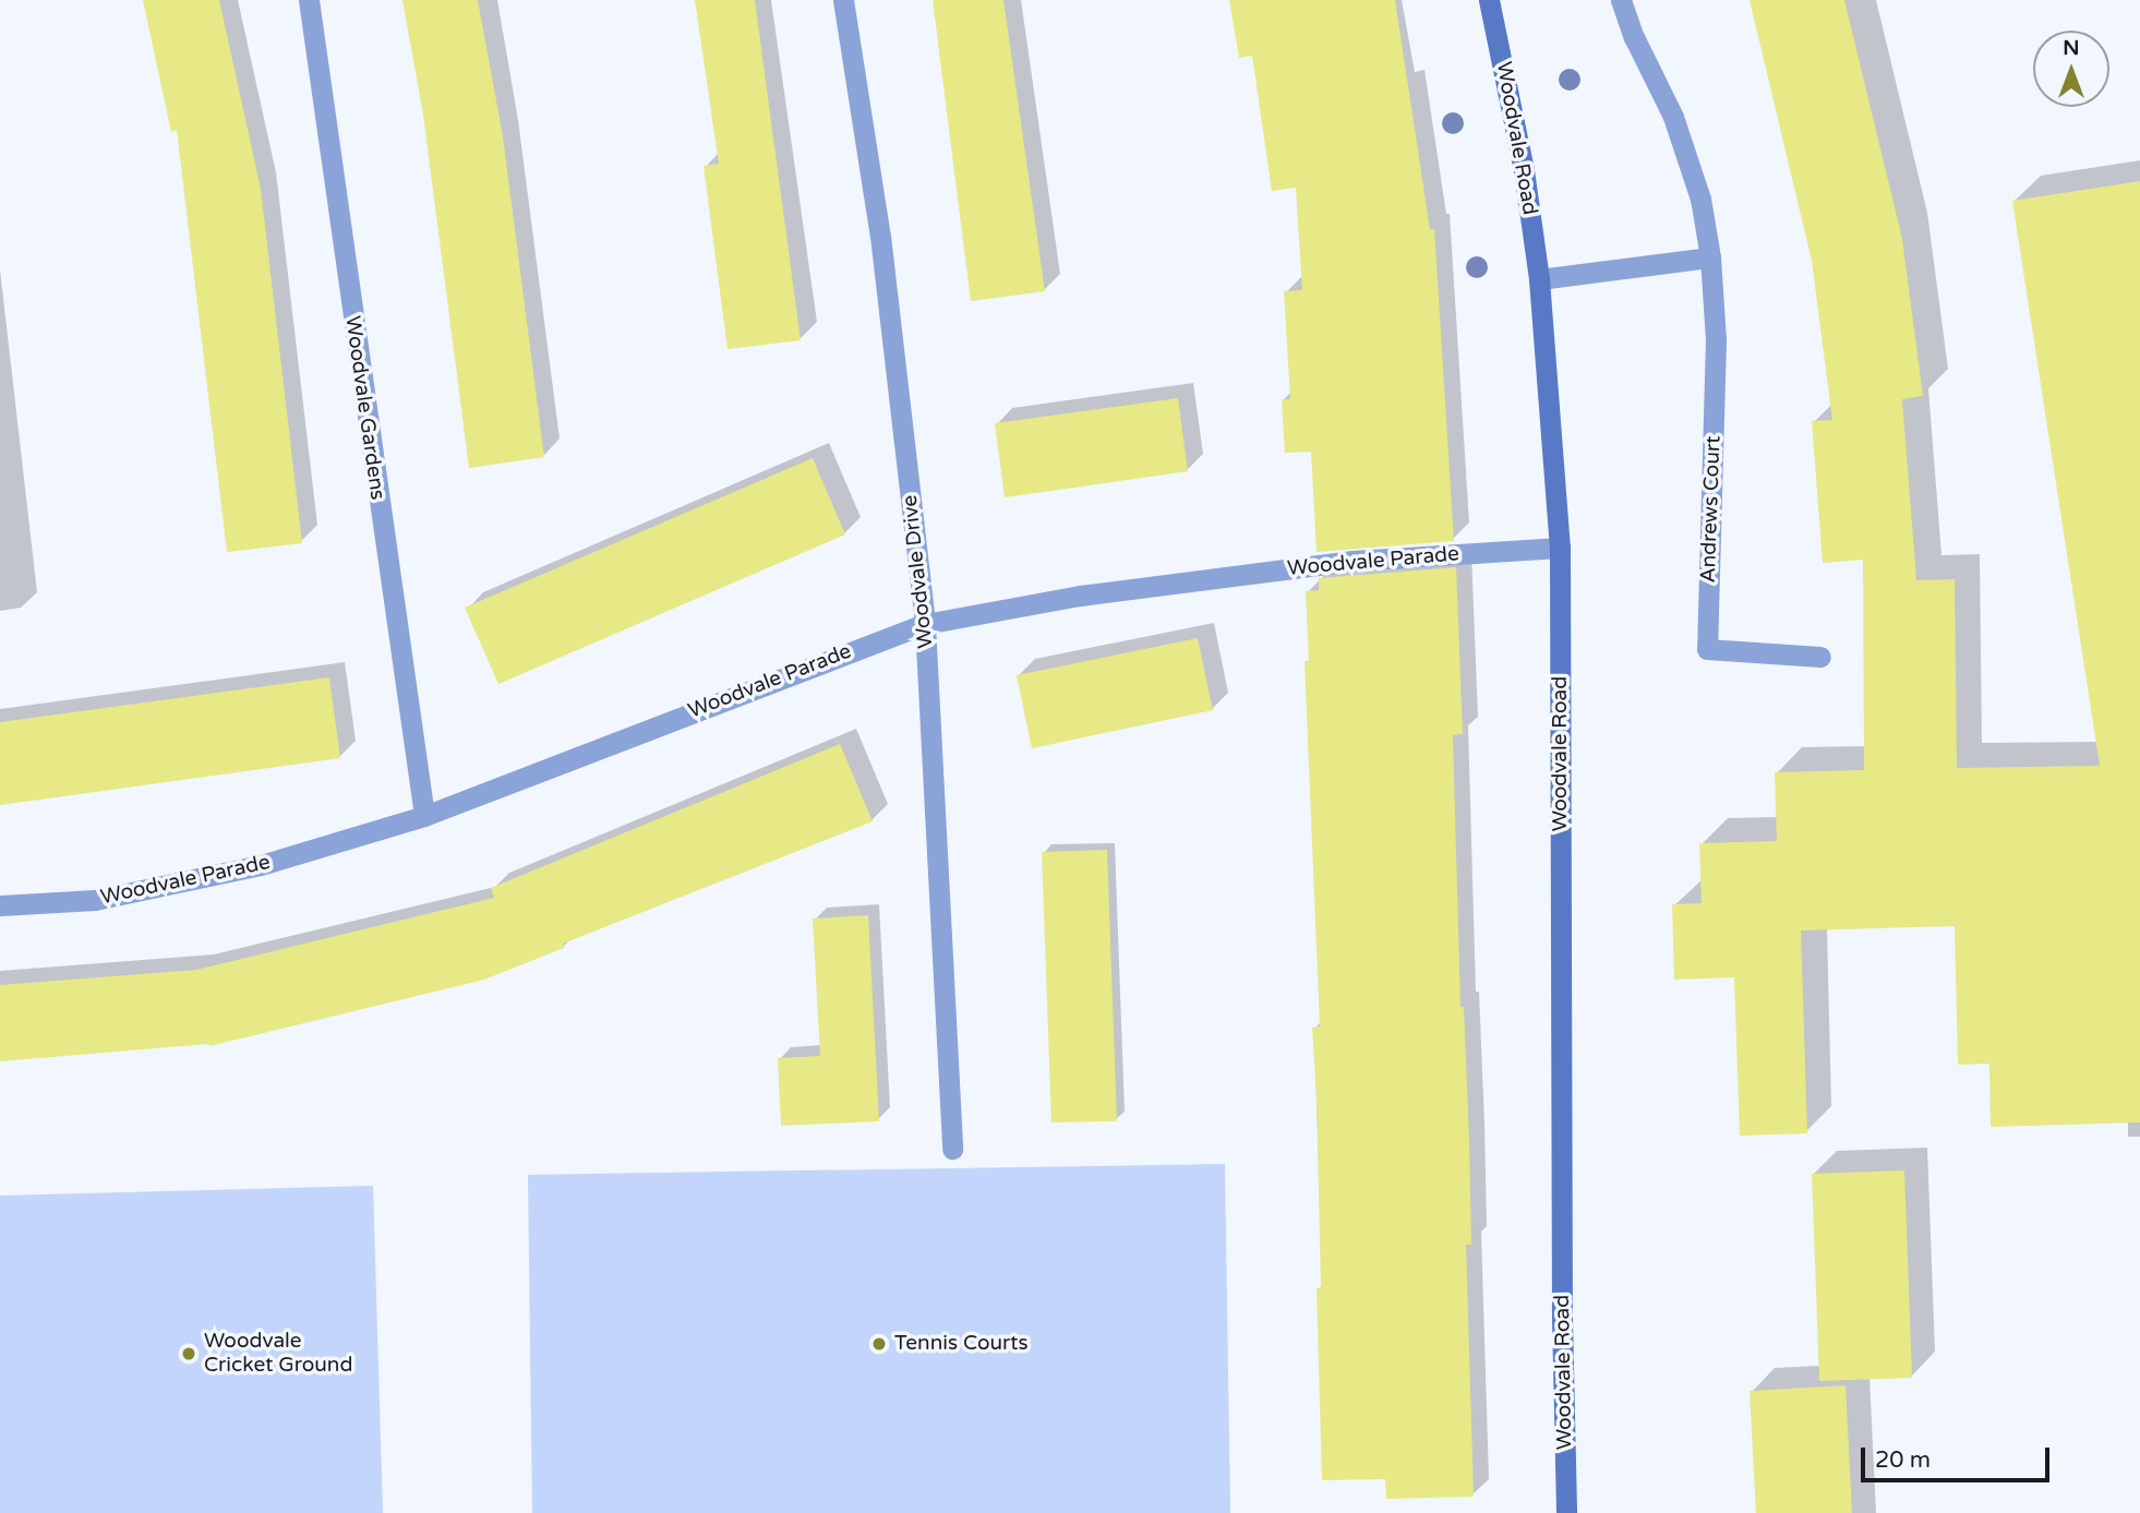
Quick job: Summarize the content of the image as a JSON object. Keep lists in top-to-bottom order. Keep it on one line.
{"streets":{"main road":["Woodvale Road"],"street":["Woodvale Gardens","Andrews Court","Woodvale Parade","Woodvale Drive"]},"crossings":[["Woodvale Road","Woodvale Parade"],["Woodvale Gardens","Woodvale Parade"],["Woodvale Parade","Woodvale Drive"]],"places":["Tennis Courts","Woodvale Cricket Ground"],"scale_bar":"20 m","north":"top"}
